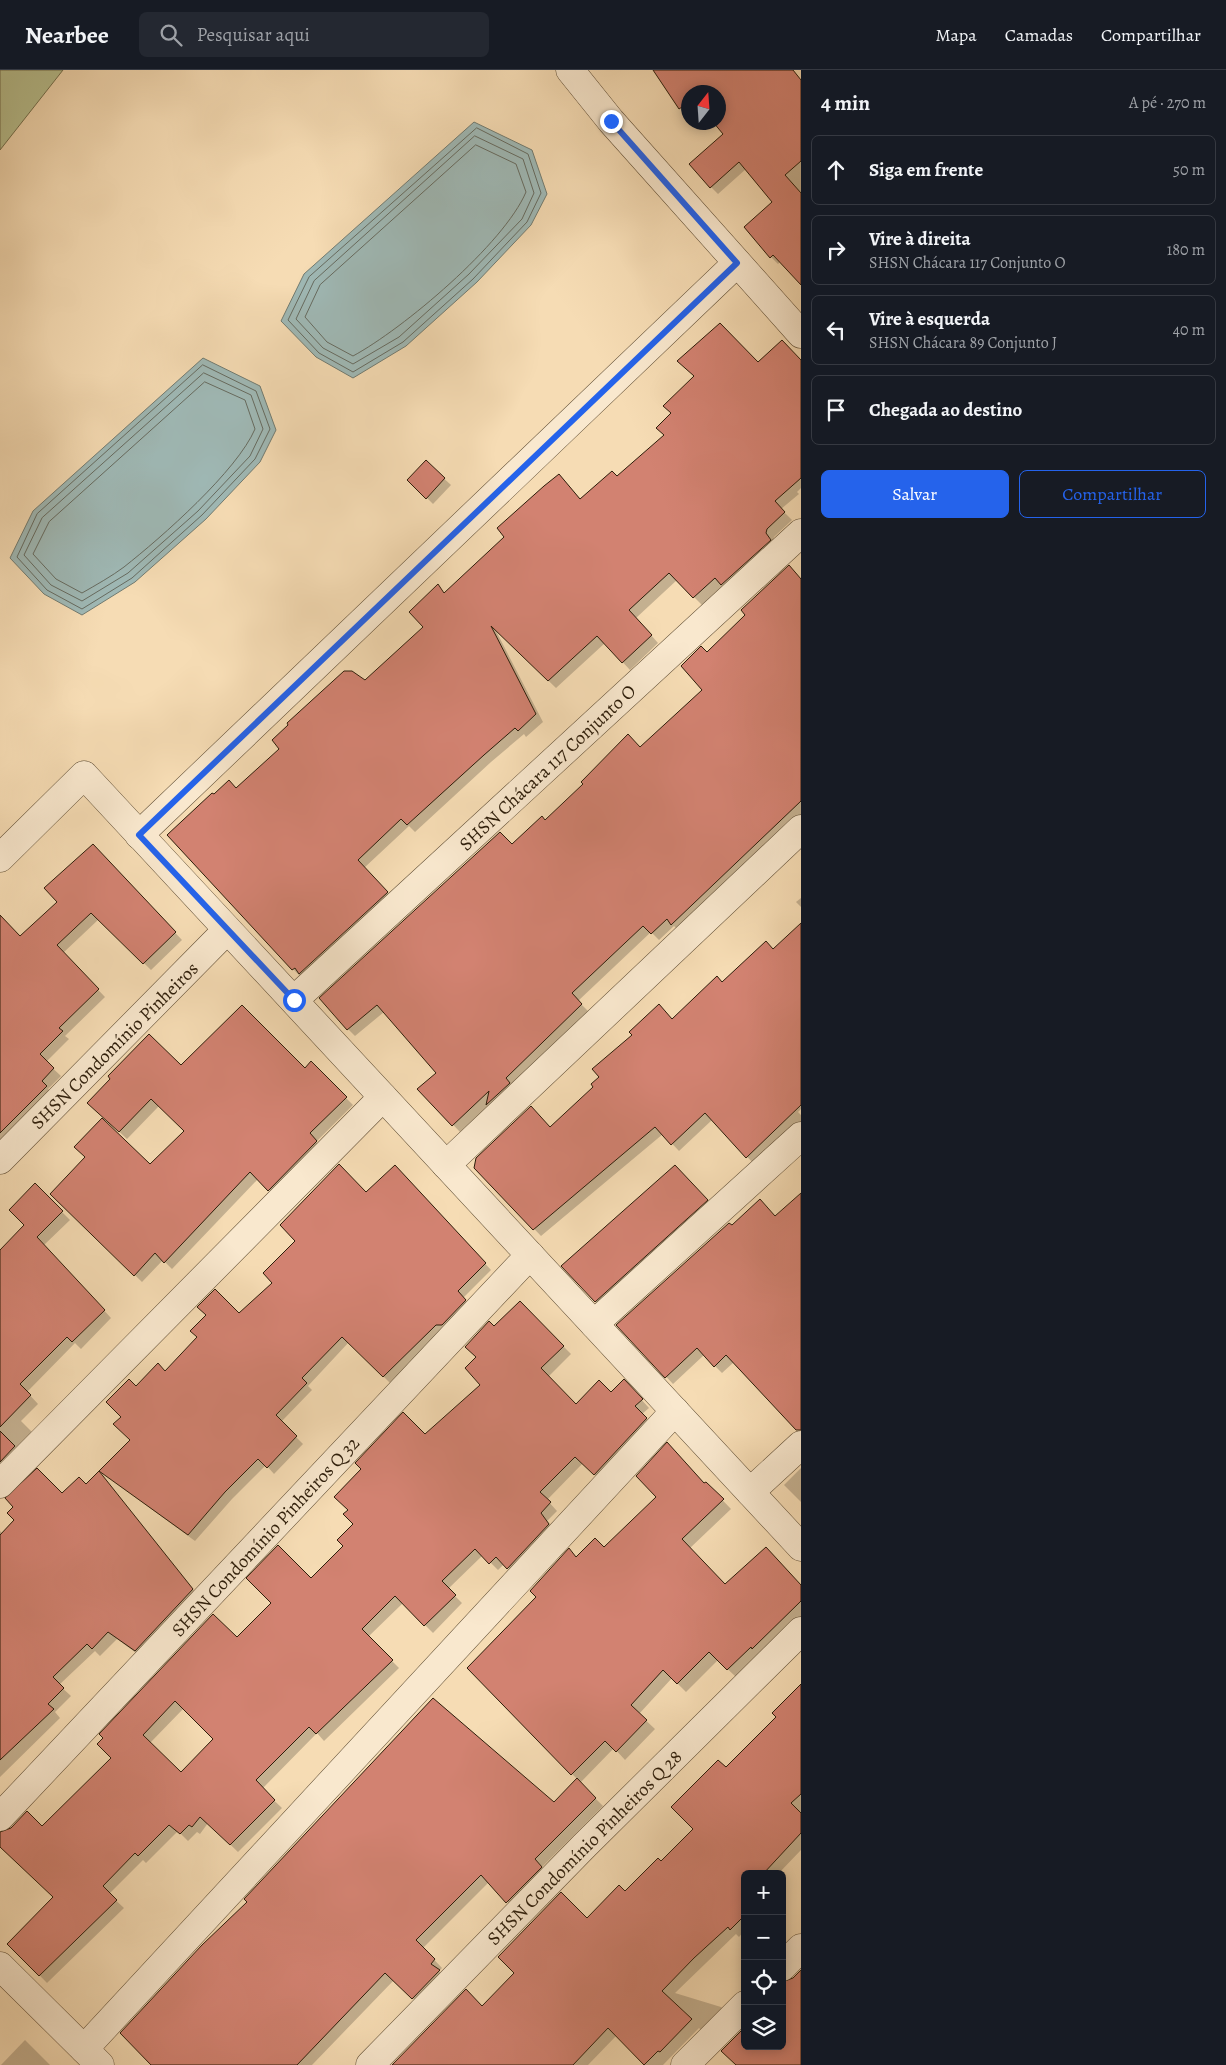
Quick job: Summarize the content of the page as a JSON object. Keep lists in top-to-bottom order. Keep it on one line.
{"streets":{"street":["SHSN Chácara 117 Conjunto O","SHSN Condomínio Pinheiros","SHSN Condomínio Pinheiros Q 32","SHSN Condomínio Pinheiros Q 28"]},"north":"top","page":{"header":"Nearbee","search":"Pesquisar aqui","nav":["Mapa","Camadas","Compartilhar"],"heading":["4 min","A pé · 270 m"],"list":[["Siga em frente","50 m"],["Vire à direita","SHSN Chácara 117 Conjunto O","180 m"],["Vire à esquerda","SHSN Chácara 89 Conjunto J","40 m"],"Chegada ao destino"],"buttons":["Salvar","Compartilhar"],"map_buttons":["+","−"]}}
